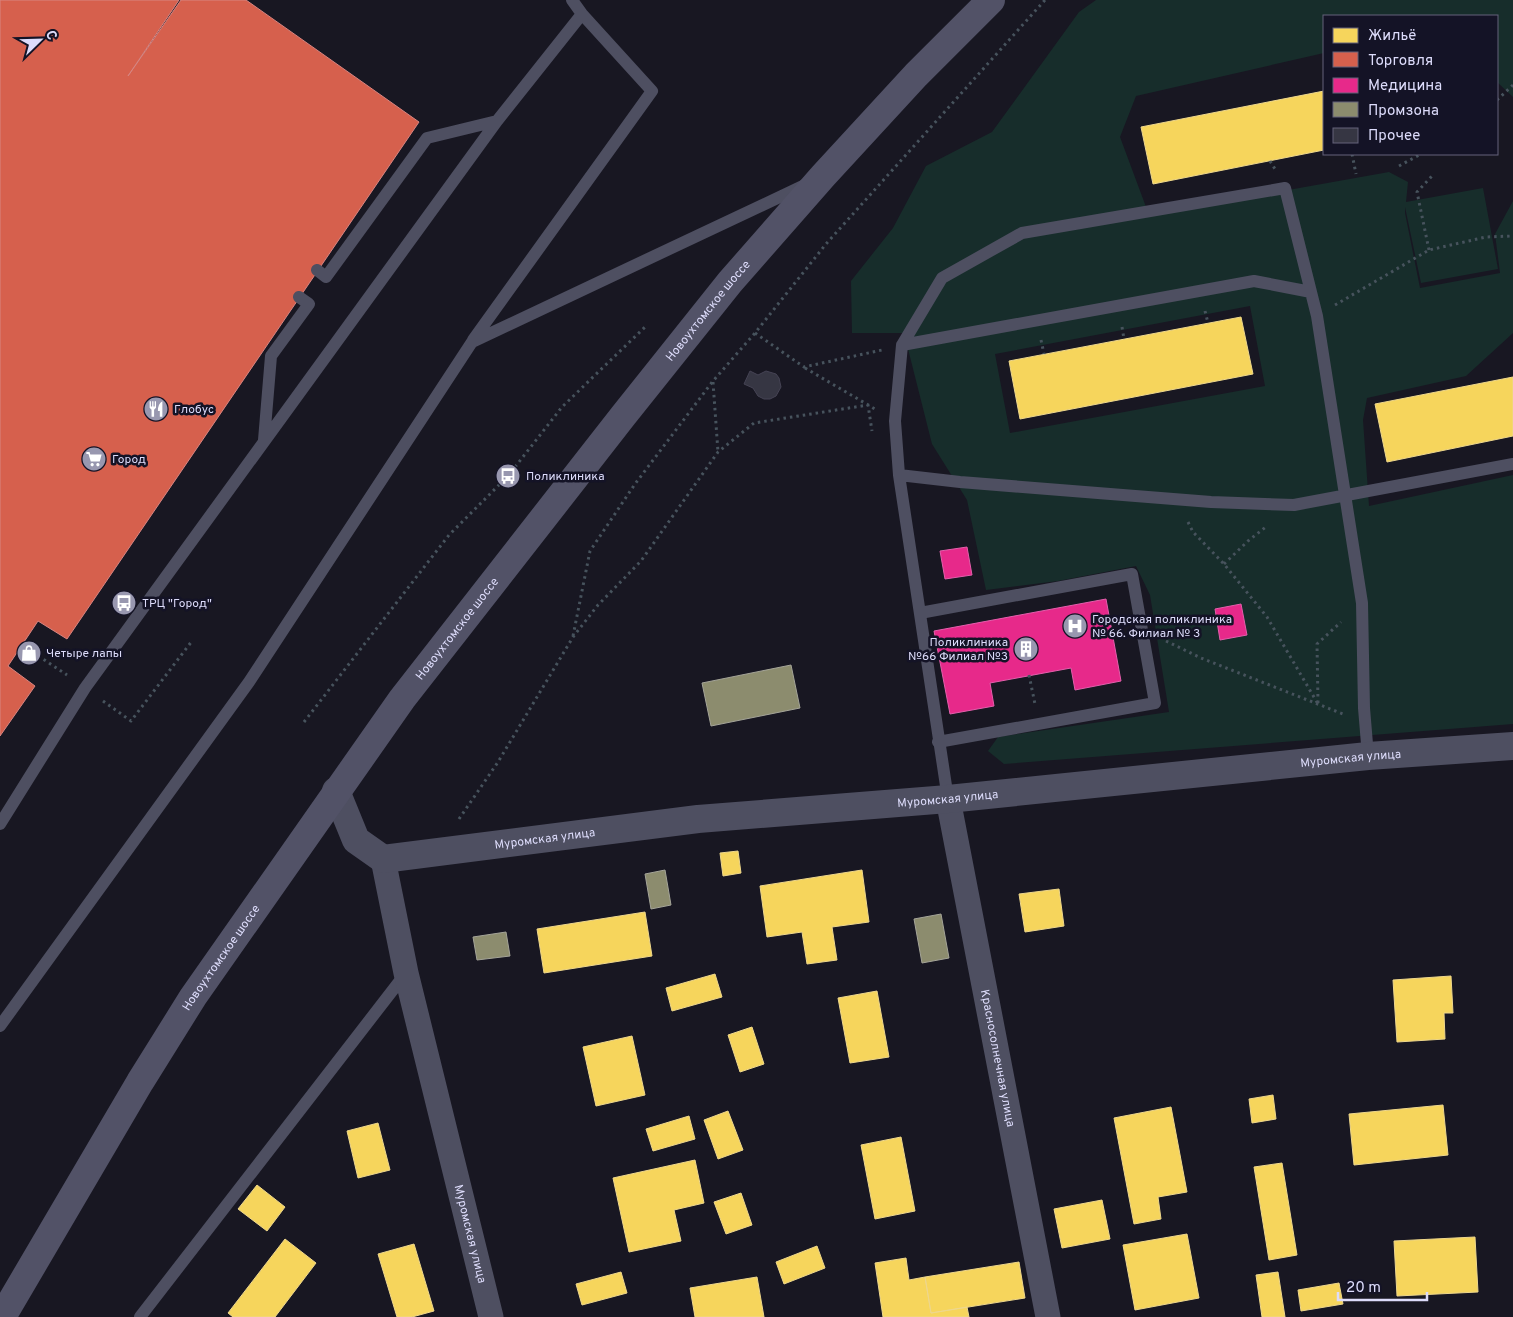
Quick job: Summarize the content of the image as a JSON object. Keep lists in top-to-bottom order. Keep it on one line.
{"streets":{"main road":["Новоухтомское шоссе"],"street":["Муромская улица","Красносолнечная улица"]},"crossings":[["Муромская улица","Красносолнечная улица"]],"places":{"restaurant":["Глобус"],"supermarket":["Город"],"bus stop":["Поликлиника","ТРЦ \"Город\""],"hospital":["Городская поликлиника № 66. Филиал № 3"],"building":["Поликлиника №66 Филиал №3"],"shop":["Четыре лапы"]},"legend":["Жильё","Торговля","Медицина","Промзона","Прочее"],"scale_bar":"20 m","north":"top right"}
